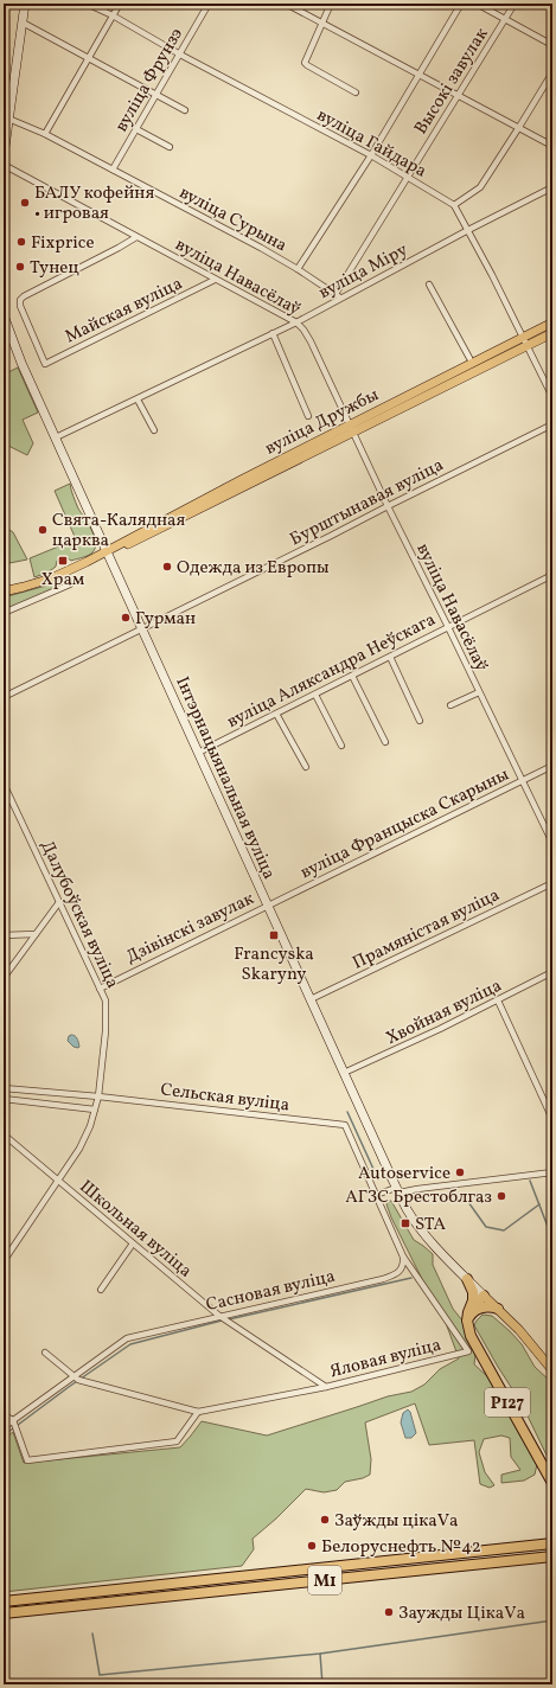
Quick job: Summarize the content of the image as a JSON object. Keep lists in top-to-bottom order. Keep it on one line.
{"streets":{"highway":["Р127","М1"],"main road":["вуліца Дружбы","Інтэрнацыянальная вуліца"],"street":["вуліца Фрунзэ","Высокі завулак","вуліца Гайдара","вуліца Сурына","вуліца Міру","вуліца Навасёлаў","Майская вуліца","Бурштынавая вуліца","вуліца Аляксандра Неўскага","вуліца Францыска Скарыны","Далубоўская вуліца","Дзівінскі завулак","Прамяністая вуліца","Хвойная вуліца","Сельская вуліца","Школьная вуліца","Сасновая вуліца","Яловая вуліца"]},"crossings":[["вуліца Фрунзэ","вуліца Гайдара"],["вуліца Фрунзэ","вуліца Сурына"],["Высокі завулак","вуліца Гайдара"],["Высокі завулак","вуліца Сурына"],["вуліца Гайдара","вуліца Міру"],["вуліца Гайдара","вуліца Дружбы"],["вуліца Сурына","вуліца Міру"],["вуліца Міру","вуліца Навасёлаў"],["вуліца Міру","Інтэрнацыянальная вуліца"],["вуліца Навасёлаў","Майская вуліца"],["вуліца Навасёлаў","вуліца Дружбы"],["вуліца Навасёлаў","Бурштынавая вуліца"],["вуліца Навасёлаў","вуліца Аляксандра Неўскага"],["вуліца Навасёлаў","вуліца Францыска Скарыны"],["вуліца Дружбы","Інтэрнацыянальная вуліца"],["Бурштынавая вуліца","Інтэрнацыянальная вуліца"],["вуліца Аляксандра Неўскага","Інтэрнацыянальная вуліца"],["Інтэрнацыянальная вуліца","вуліца Францыска Скарыны"],["Інтэрнацыянальная вуліца","Дзівінскі завулак"],["Інтэрнацыянальная вуліца","Прамяністая вуліца"],["Інтэрнацыянальная вуліца","Хвойная вуліца"],["вуліца Францыска Скарыны","Дзівінскі завулак"],["Далубоўская вуліца","Дзівінскі завулак"],["Далубоўская вуліца","Сельская вуліца"],["Далубоўская вуліца","Школьная вуліца"],["Школьная вуліца","Сасновая вуліца"],["Школьная вуліца","Яловая вуліца"],["Сасновая вуліца","Яловая вуліца"]],"places":{"other":["БАЛУ кофейня • игровая","Fixprice","Тунец","Свята-Калядная царква","Одежда из Европы","Гурман","Autoservice","АГЗС Брестоблгаз","Заўжды цікаVа","Белоруснефть №42","Заужды ЦікаVа"],"transit":["Храм","Francyska Skaryny","STA"]}}
